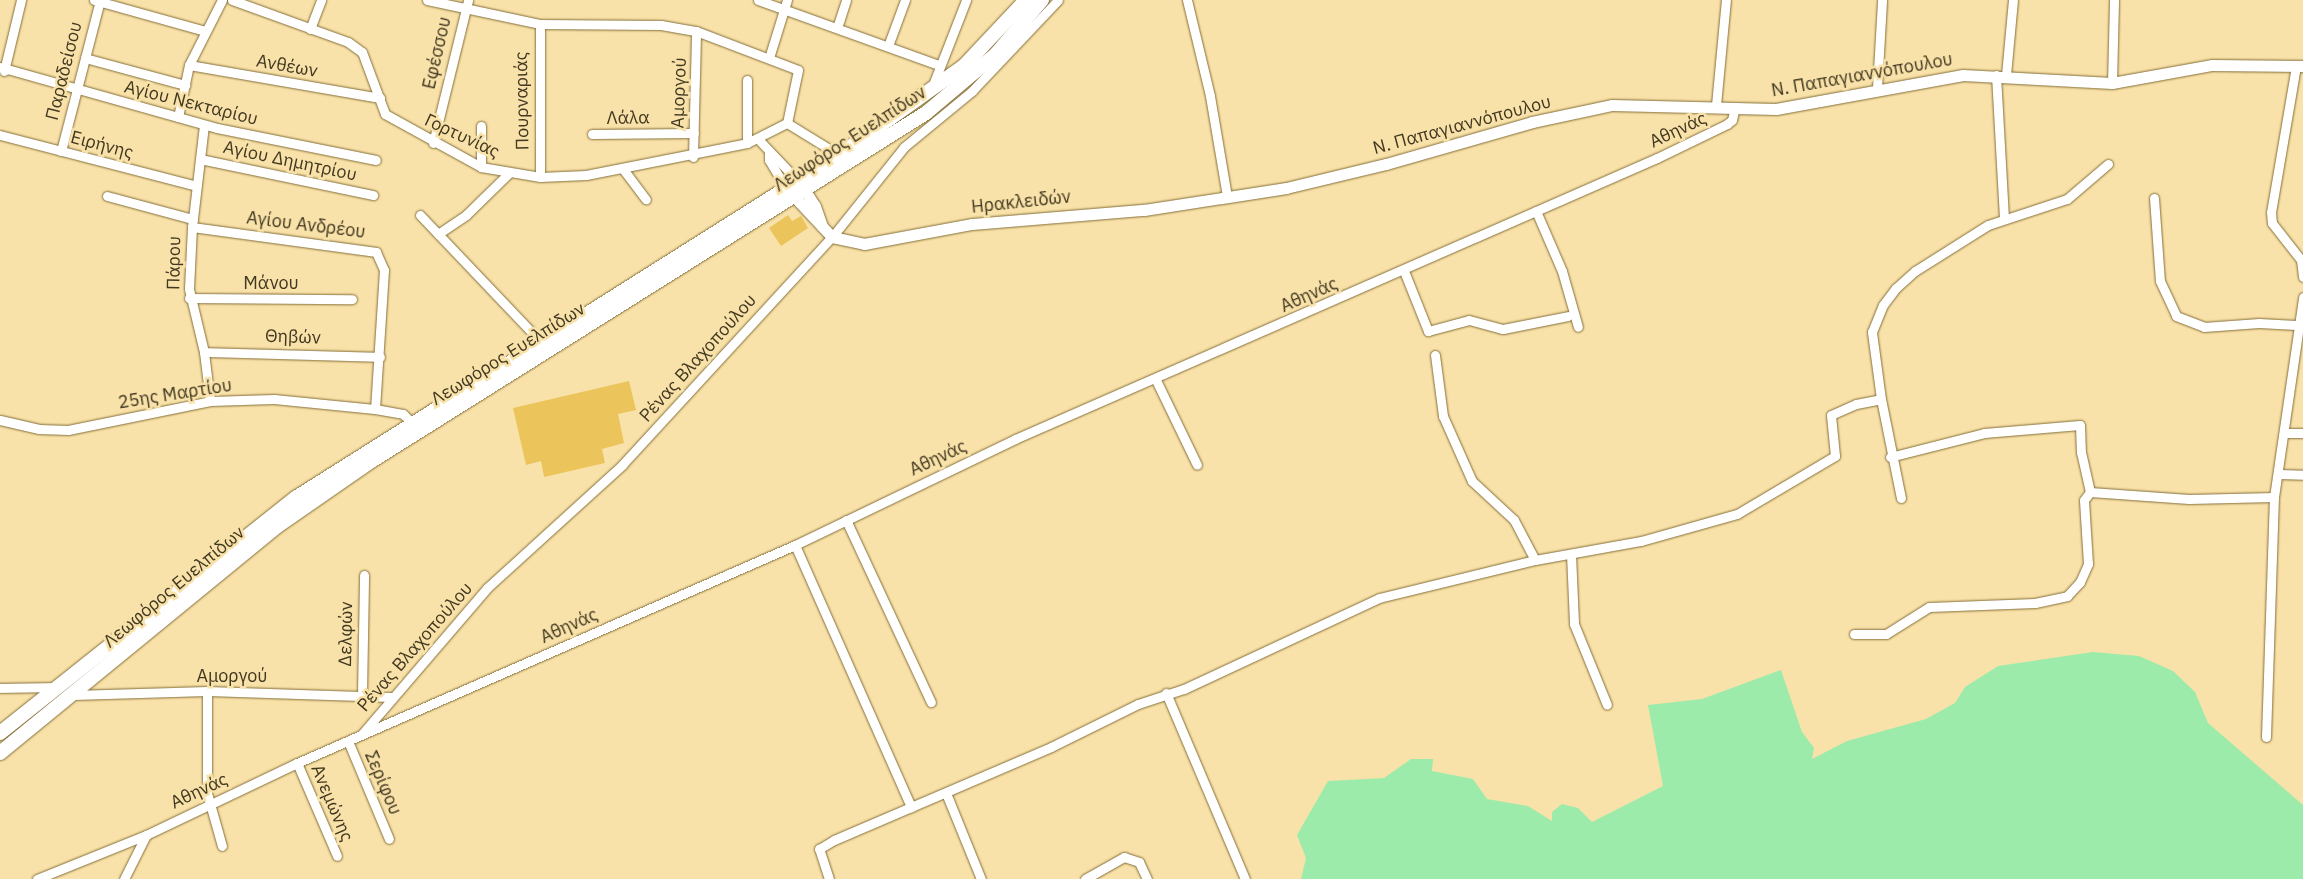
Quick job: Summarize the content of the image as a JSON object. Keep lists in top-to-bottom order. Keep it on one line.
{"streets":{"main road":["Λεωφόρος Ευελπίδων"],"street":["Εφέσσου","Ανθέων","Παραδείσου","Ν. Παπαγιαννόπουλου","Αμοργού","Πουρναριάς","Αγίου Νεκταρίου","Λάλα","Αθηνάς","Γορτυνίας","Ειρήνης","Αγίου Δημητρίου","Ηρακλειδών","Αγίου Ανδρέου","Πάρου","Μάνου","Θηβών","Ρένας Βλαχοπούλου","25ης Μαρτίου","Δελφών","Σερίφου","Ανεμώνης"]},"crossings":[["Εφέσσου","Γορτυνίας"],["Ανθέων","Γορτυνίας"],["Παραδείσου","Αγίου Νεκταρίου"],["Παραδείσου","Ειρήνης"],["Ν. Παπαγιαννόπουλου","Αθηνάς"],["Ν. Παπαγιαννόπουλου","Ηρακλειδών"],["Αμοργού","Λάλα"],["Αμοργού","Γορτυνίας"],["Αμοργού","Λεωφόρος Ευελπίδων"],["Αμοργού","Ρένας Βλαχοπούλου"],["Αμοργού","Δελφών"],["Πουρναριάς","Γορτυνίας"],["Αγίου Νεκταρίου","Πάρου"],["Αθηνάς","Ρένας Βλαχοπούλου"],["Αθηνάς","Σερίφου"],["Αθηνάς","Ανεμώνης"],["Λεωφόρος Ευελπίδων","25ης Μαρτίου"],["Ειρήνης","Πάρου"],["Αγίου Δημητρίου","Πάρου"],["Ηρακλειδών","Ρένας Βλαχοπούλου"],["Αγίου Ανδρέου","Πάρου"],["Αγίου Ανδρέου","Θηβών"],["Αγίου Ανδρέου","25ης Μαρτίου"],["Πάρου","Μάνου"],["Πάρου","Θηβών"],["Πάρου","25ης Μαρτίου"]]}
